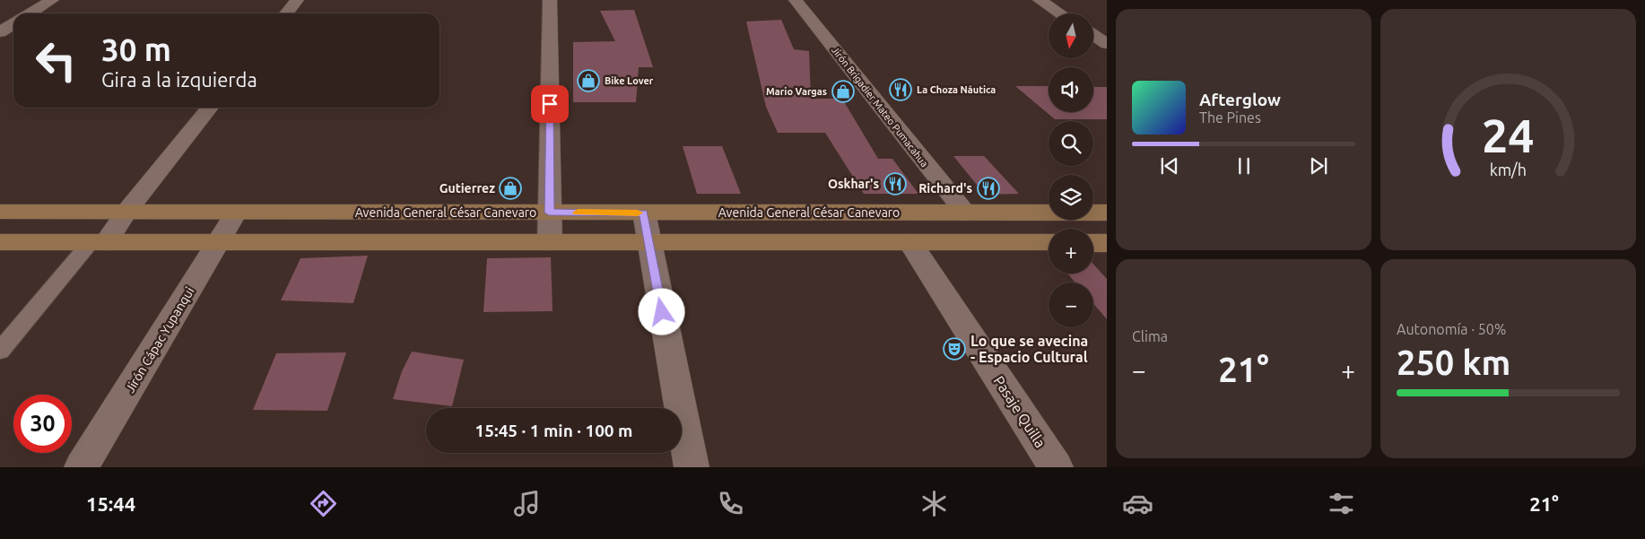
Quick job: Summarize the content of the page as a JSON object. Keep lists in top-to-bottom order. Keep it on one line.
{"streets":{"main road":["Avenida General César Canevaro"],"street":["Jirón Brigadier Mateo Pumacahua","Jirón Cápac Yupanqui","Pasaje Quilla"]},"crossings":[["Jirón Brigadier Mateo Pumacahua","Avenida General César Canevaro"],["Avenida General César Canevaro","Jirón Cápac Yupanqui"]],"places":{"shop":["Bike Lover","Mario Vargas","Gutierrez"],"restaurant":["La Choza Náutica","Oskhar's","Richard's"],"theatre":["Lo que se avecina - Espacio Cultural"]},"north":"bottom","page":{"map_buttons":["+","−"],"turn":["30 m","Gira a la izquierda"],"song":["Afterglow","The Pines"],"tile":["Clima",["Autonomía · 50%","250 km"]],"heat":["−","21°","+"],"limit":"30","trip":"15:45 · 1 min · 100 m","tabs":["15:44","21°"],"gauge":["24","km/h"]}}
